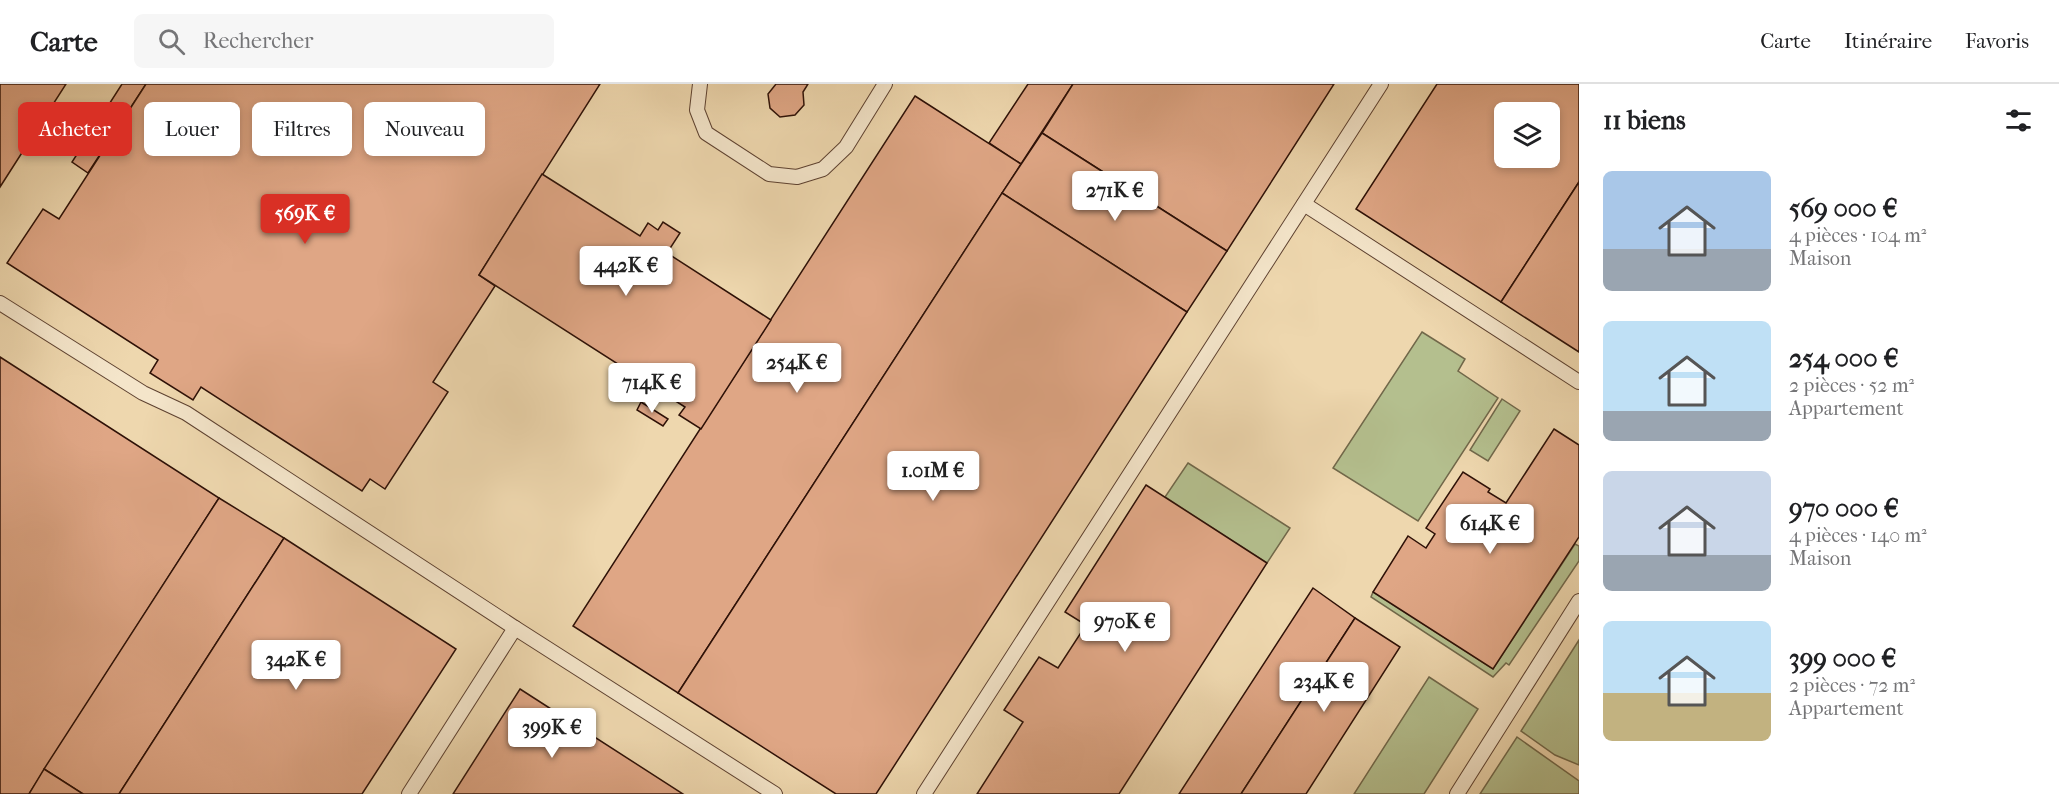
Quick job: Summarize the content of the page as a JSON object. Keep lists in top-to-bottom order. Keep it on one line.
{"page":{"header":"Carte","search":"Rechercher","nav":["Carte","Itinéraire","Favoris"],"heading":"11 biens","chip":["Acheter","Louer","Filtres","Nouveau"],"list":[{"name":"569 000 €","note":"4 pièces · 104 m² · Maison"},{"name":"254 000 €","note":"2 pièces · 52 m² · Appartement"},{"name":"970 000 €","note":"4 pièces · 140 m² · Maison"},{"name":"399 000 €","note":"2 pièces · 72 m² · Appartement"}],"price":["271K €","569K €","442K €","254K €","714K €","1.01M €","614K €","970K €","342K €","234K €","399K €"]}}
